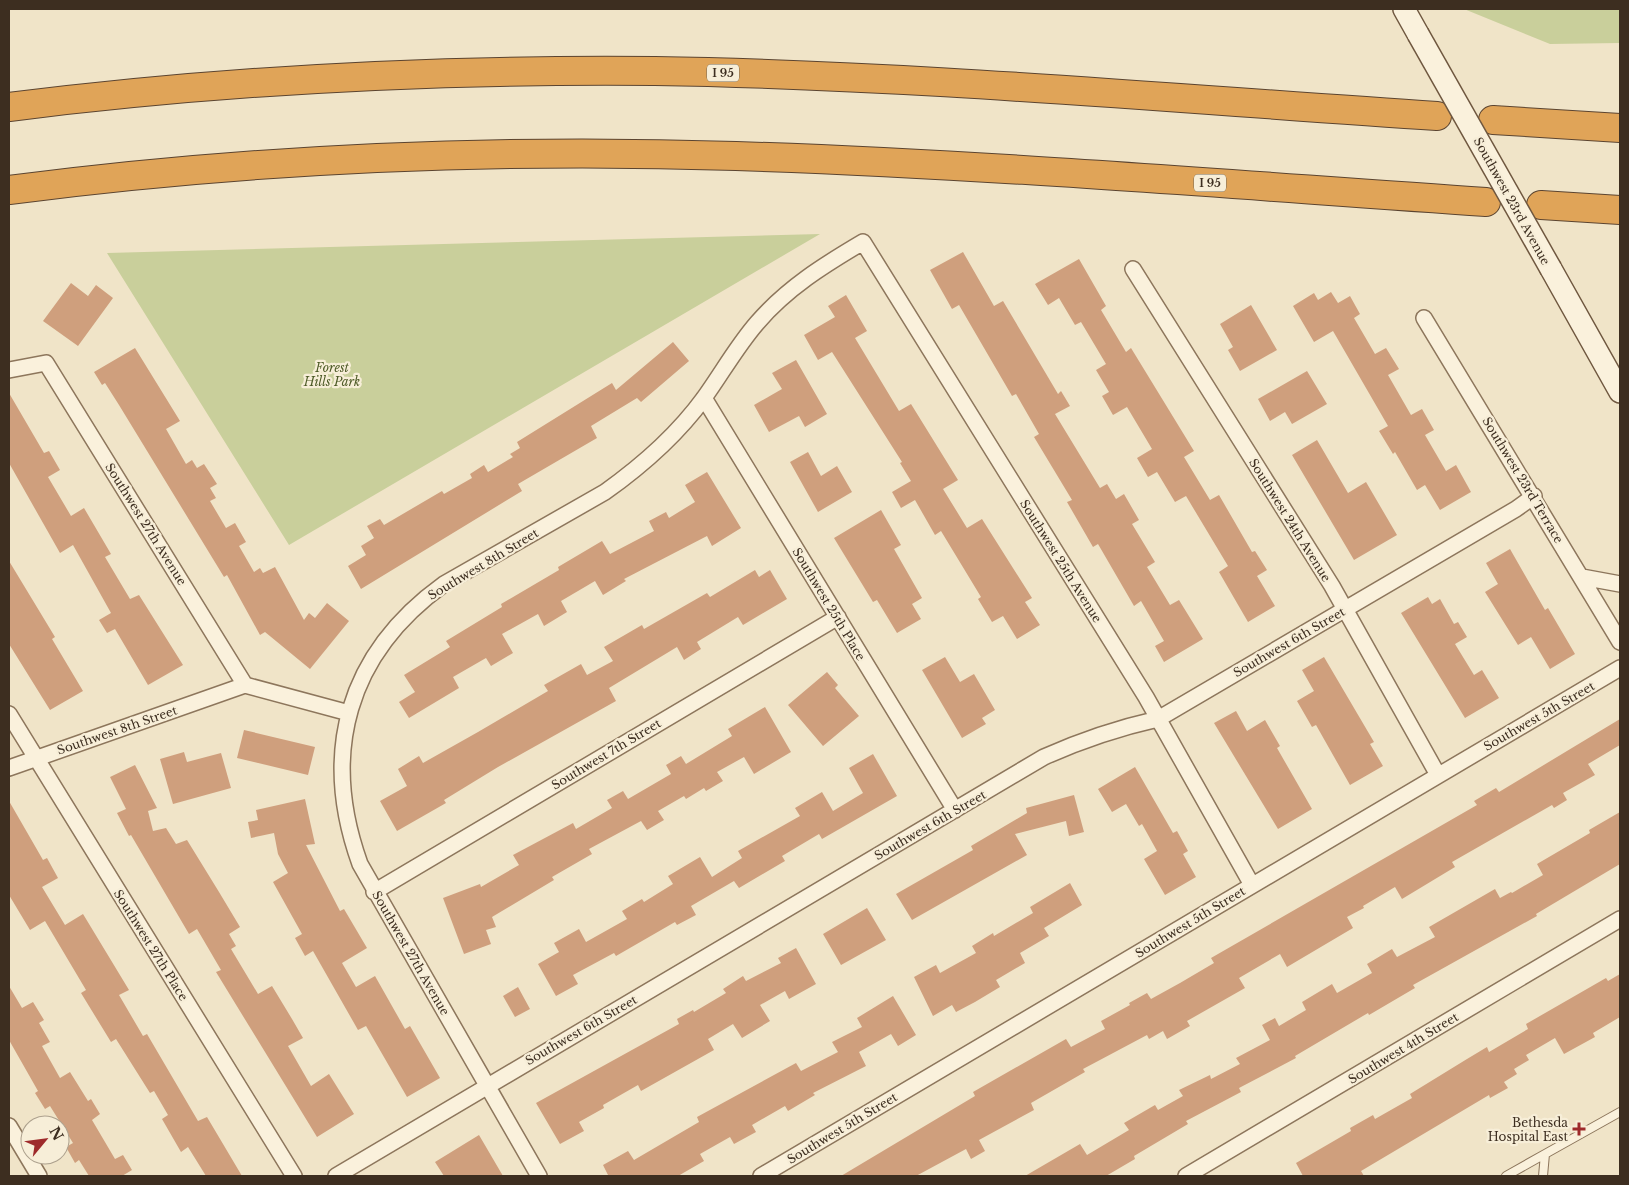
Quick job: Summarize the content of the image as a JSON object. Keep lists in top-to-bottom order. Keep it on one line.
{"streets":{"highway":["I 95"],"street":["Southwest 23rd Avenue","Southwest 23rd Terrace","Southwest 24th Avenue","Southwest 27th Avenue","Southwest 25th Avenue","Southwest 8th Street","Southwest 25th Place","Southwest 6th Street","Southwest 5th Street","Southwest 7th Street","Southwest 27th Place","Southwest 4th Street"]},"crossings":[["Southwest 23rd Terrace","Southwest 6th Street"],["Southwest 24th Avenue","Southwest 6th Street"],["Southwest 24th Avenue","Southwest 5th Street"],["Southwest 27th Avenue","Southwest 8th Street"],["Southwest 27th Avenue","Southwest 6th Street"],["Southwest 27th Avenue","Southwest 7th Street"],["Southwest 25th Avenue","Southwest 8th Street"],["Southwest 25th Avenue","Southwest 6th Street"],["Southwest 25th Avenue","Southwest 5th Street"],["Southwest 8th Street","Southwest 25th Place"],["Southwest 8th Street","Southwest 27th Place"],["Southwest 25th Place","Southwest 6th Street"],["Southwest 25th Place","Southwest 7th Street"]],"parks":["Forest Hills Park"],"places":{"health":["Bethesda Hospital East"]},"north":"top right"}
